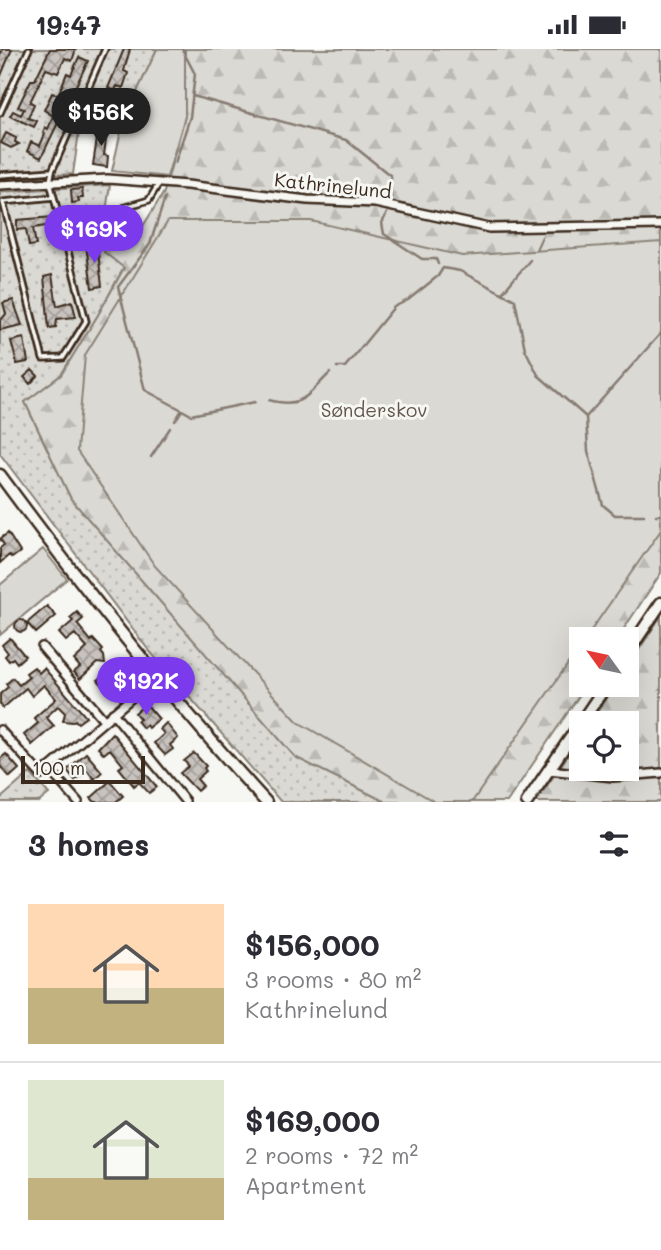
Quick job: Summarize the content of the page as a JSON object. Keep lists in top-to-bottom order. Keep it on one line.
{"streets":{"street":["Kathrinelund"]},"parks":["Sønderskov"],"scale_bar":"100 m","north":"top left","page":{"status":"19:47","price":["$156K","$169K","$192K"],"scale":"100 m","heading":"3 homes","list":[{"name":"$156,000","note":"3 rooms · 80 m² · Kathrinelund"},{"name":"$169,000","note":"2 rooms · 72 m² · Apartment"}]}}
